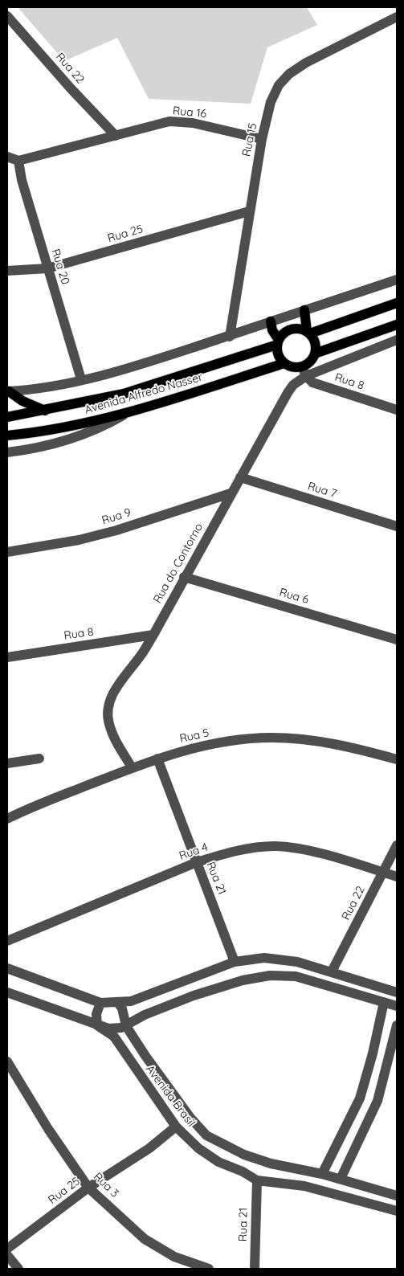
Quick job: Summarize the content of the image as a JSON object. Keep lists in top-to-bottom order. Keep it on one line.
{"streets":{"main road":["Avenida Alfredo Nasser"],"street":["Rua 22","Rua 16","Rua 15","Rua 25","Rua 20","Rua 8","Rua 7","Rua 9","Rua do Contorno","Rua 6","Rua 5","Rua 4","Rua 21","Avenida Brasil","Rua 3"]},"crossings":[["Rua 22","Rua 16"],["Rua 22","Rua 4"],["Rua 16","Rua 15"],["Rua 16","Rua 20"],["Rua 15","Rua 25"],["Rua 25","Rua 20"],["Rua 25","Avenida Brasil"],["Rua 25","Rua 3"],["Rua 8","Avenida Alfredo Nasser"],["Rua 8","Rua do Contorno"],["Avenida Alfredo Nasser","Rua do Contorno"],["Rua 7","Rua do Contorno"],["Rua 9","Rua do Contorno"],["Rua do Contorno","Rua 6"],["Rua do Contorno","Rua 5"],["Rua 5","Rua 21"],["Rua 4","Rua 21"],["Rua 21","Avenida Brasil"]]}
